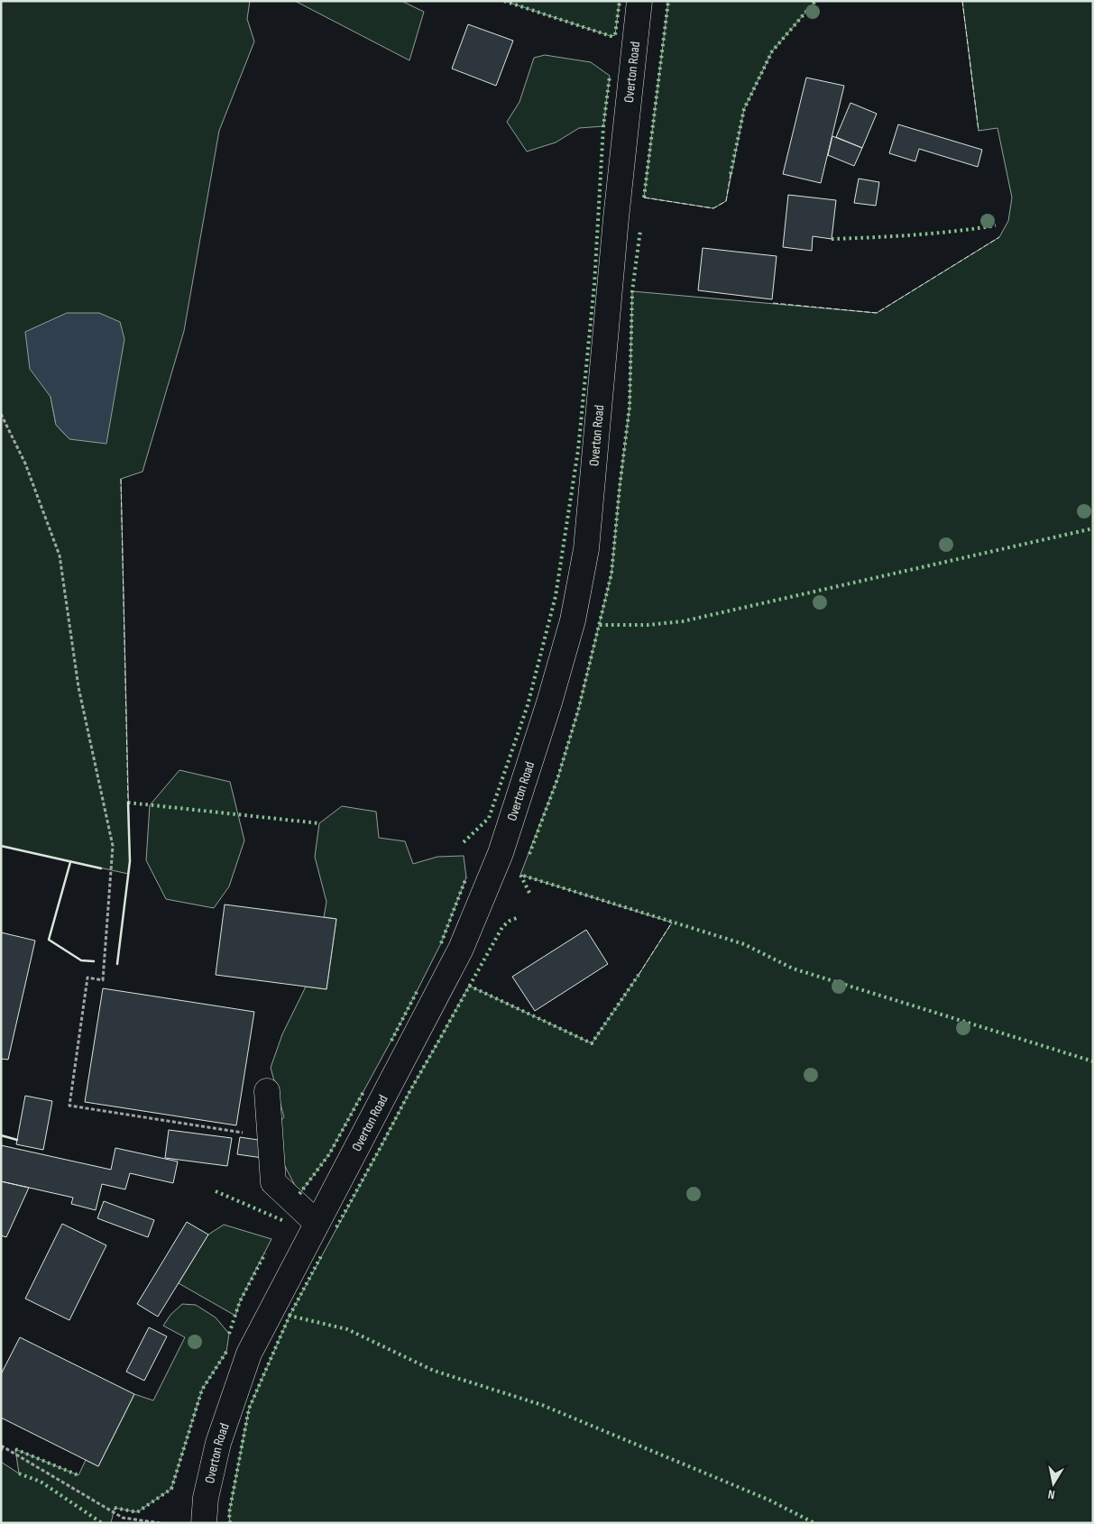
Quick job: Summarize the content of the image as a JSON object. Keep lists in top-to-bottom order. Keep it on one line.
{"streets":{"main road":["Overton Road"]},"north":"bottom"}
